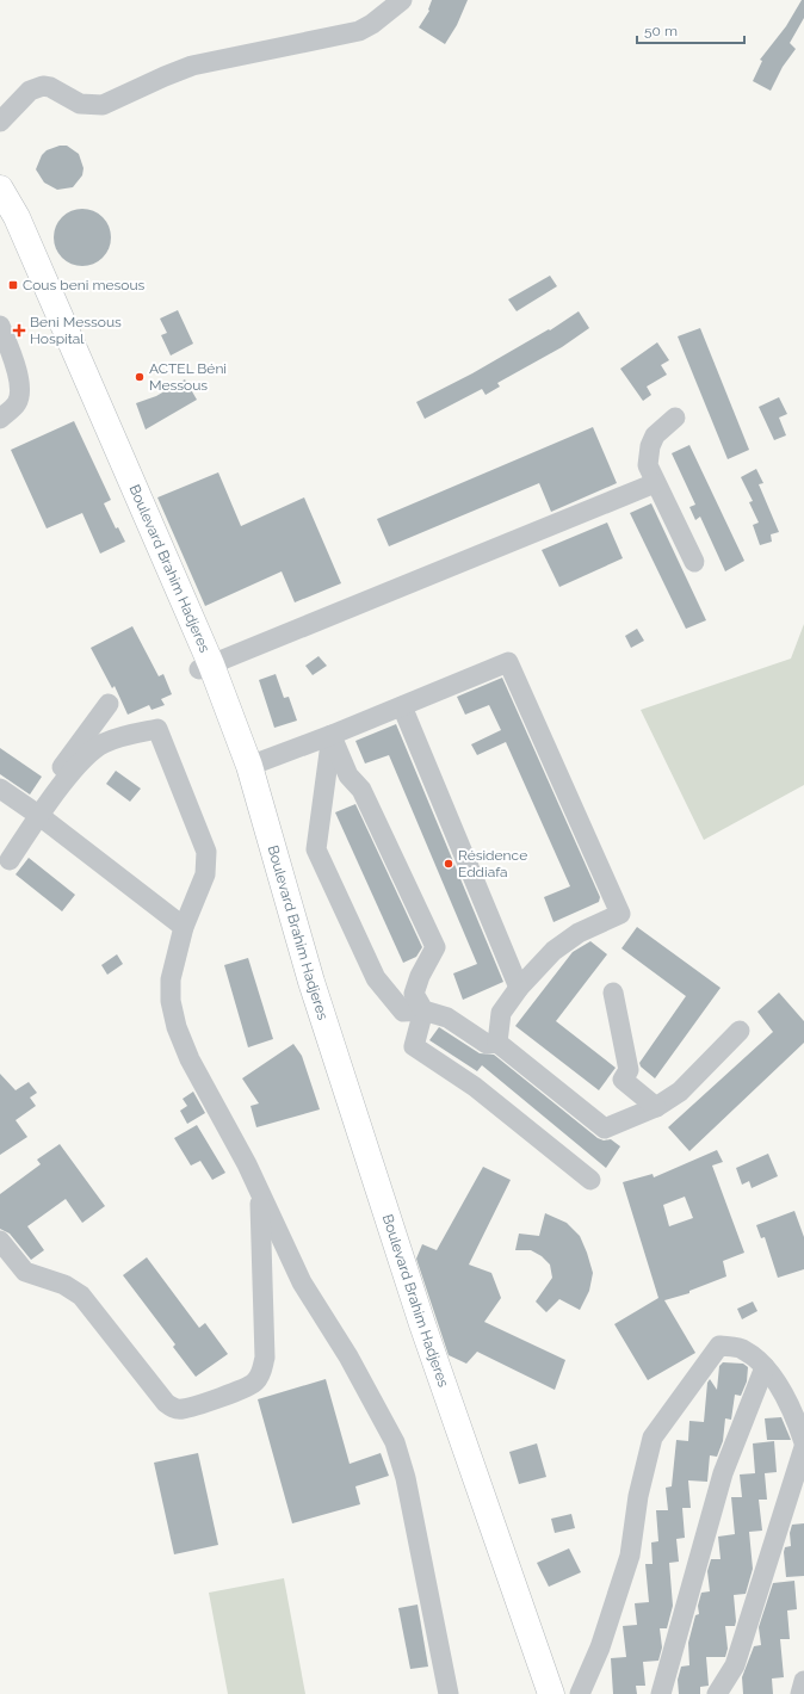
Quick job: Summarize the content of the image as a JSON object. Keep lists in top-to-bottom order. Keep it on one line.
{"streets":{"main road":["Boulevard Brahim Hadjeres"]},"places":{"transit":["Cous beni mesous"],"health":["Beni Messous Hospital"],"other":["ACTEL Béni Messous","Résidence Eddiafa"]},"scale_bar":"50 m"}
